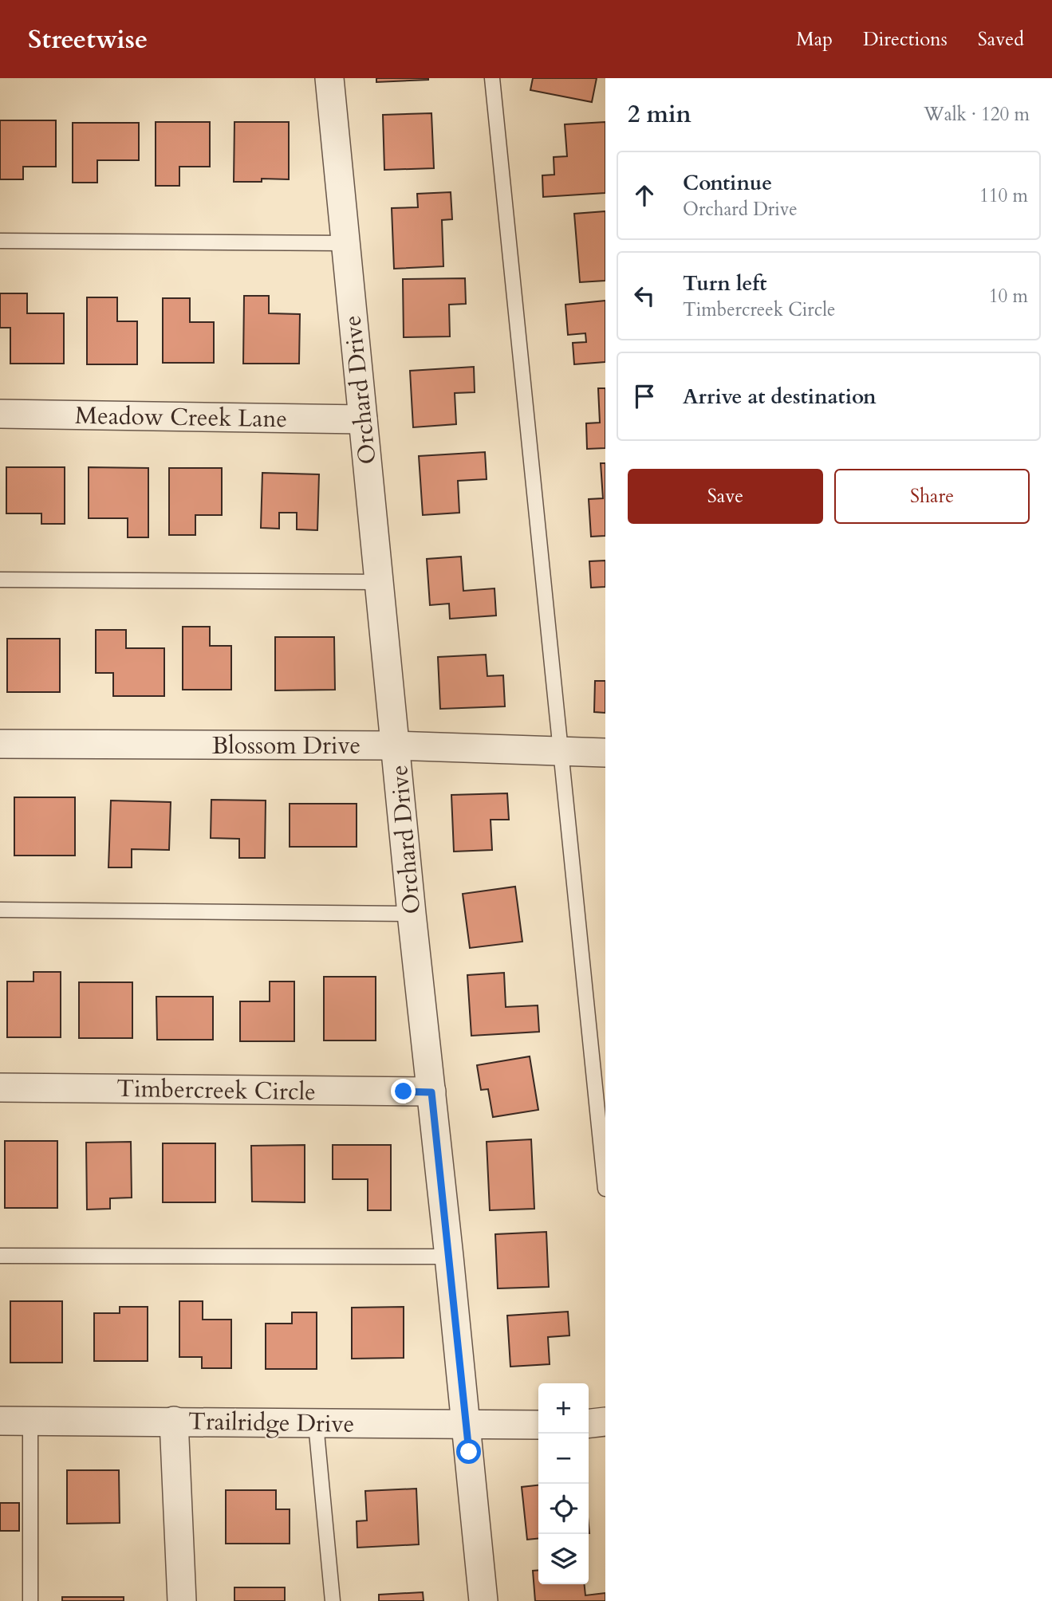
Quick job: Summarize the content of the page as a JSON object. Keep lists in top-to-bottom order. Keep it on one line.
{"streets":{"street":["Orchard Drive","Meadow Creek Lane","Blossom Drive","Timbercreek Circle","Trailridge Drive"]},"crossings":[["Orchard Drive","Meadow Creek Lane"],["Orchard Drive","Blossom Drive"],["Orchard Drive","Timbercreek Circle"],["Orchard Drive","Trailridge Drive"]],"page":{"header":"Streetwise","nav":["Map","Directions","Saved"],"heading":["2 min","Walk · 120 m"],"list":[["Continue","Orchard Drive","110 m"],["Turn left","Timbercreek Circle","10 m"],"Arrive at destination"],"buttons":["Save","Share"],"map_buttons":["+","−"]}}
